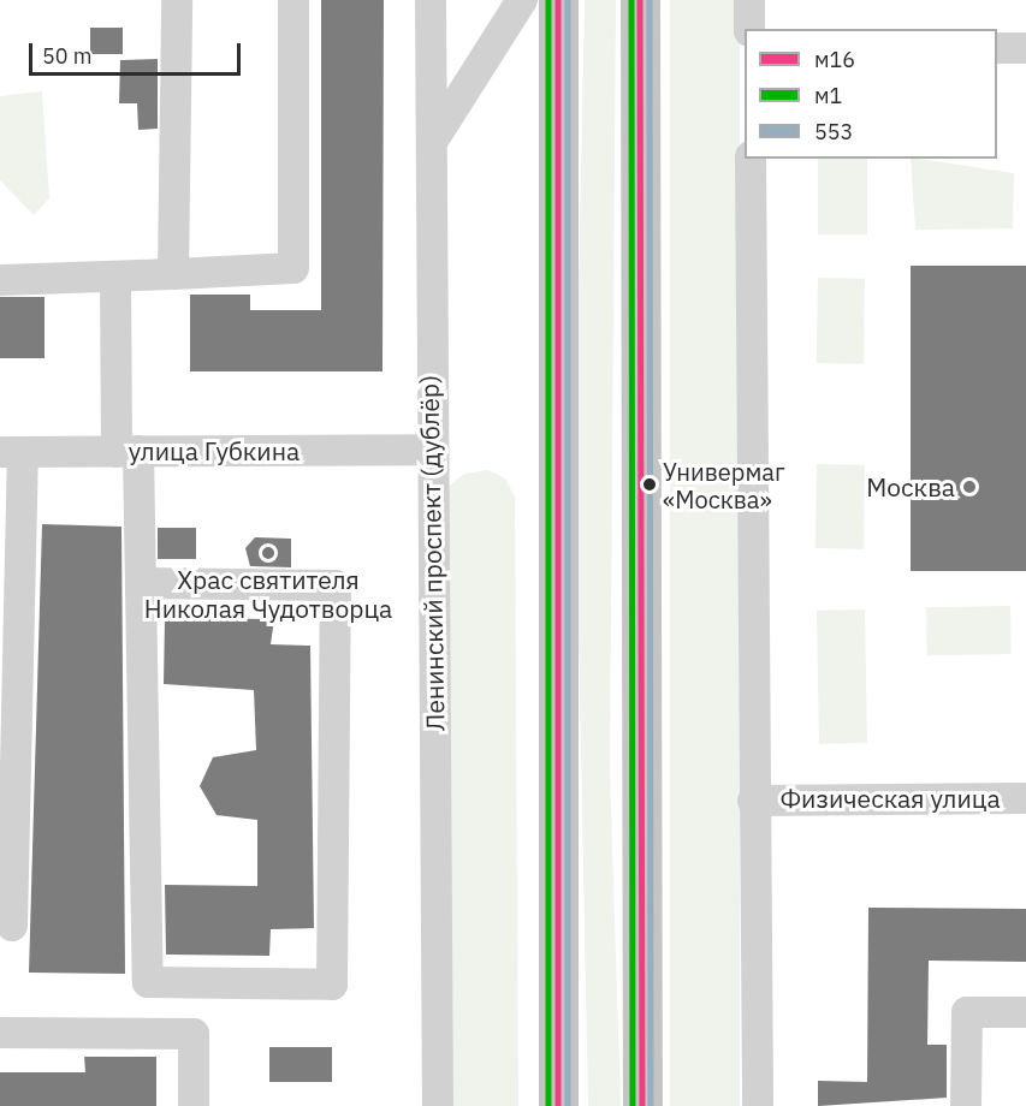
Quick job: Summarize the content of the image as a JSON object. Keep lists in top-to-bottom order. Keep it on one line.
{"streets":{"street":["улица Губкина","Ленинский проспект (дублёр)","Физическая улица"]},"crossings":[["улица Губкина","Ленинский проспект (дублёр)"]],"places":["Универмаг «Москва»","Москва","Храс святителя Николая Чудотворца"],"lines":["transit line м16","transit line м1","transit line 553"],"legend":["м16","м1","553"],"scale_bar":"50 m"}
